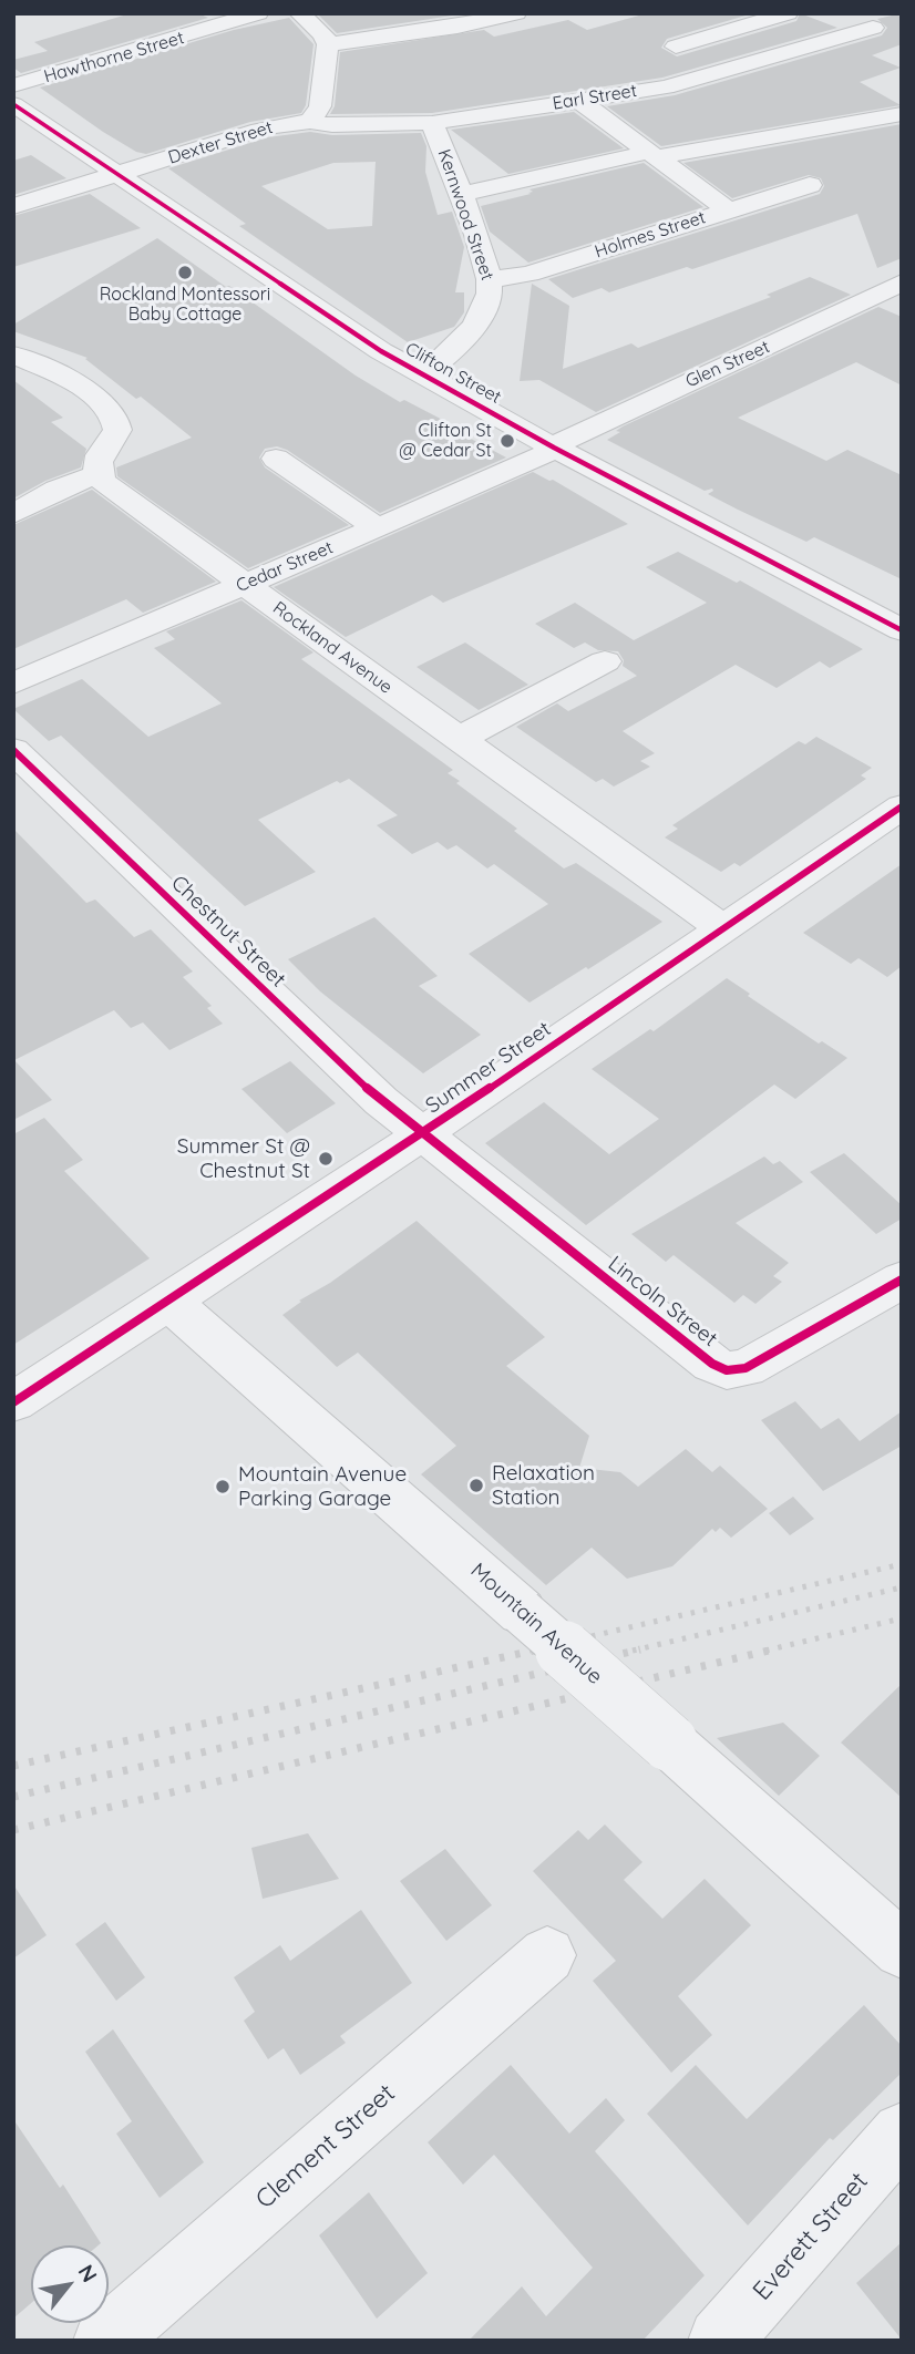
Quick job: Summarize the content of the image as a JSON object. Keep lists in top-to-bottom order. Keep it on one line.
{"streets":{"street":["Hawthorne Street","Earl Street","Dexter Street","Kernwood Street","Holmes Street","Glen Street","Clifton Street","Cedar Street","Rockland Avenue","Chestnut Street","Summer Street","Lincoln Street","Mountain Avenue","Clement Street","Everett Street"]},"crossings":[["Earl Street","Dexter Street"],["Earl Street","Kernwood Street"],["Dexter Street","Clifton Street"],["Kernwood Street","Holmes Street"],["Kernwood Street","Clifton Street"],["Glen Street","Clifton Street"],["Glen Street","Cedar Street"],["Clifton Street","Cedar Street"],["Cedar Street","Rockland Avenue"],["Rockland Avenue","Summer Street"],["Chestnut Street","Summer Street"],["Chestnut Street","Lincoln Street"],["Summer Street","Lincoln Street"],["Summer Street","Mountain Avenue"]],"places":["Rockland Montessori Baby Cottage","Clifton St @ Cedar St","Summer St @ Chestnut St","Relaxation Station","Mountain Avenue Parking Garage"],"north":"top right"}
